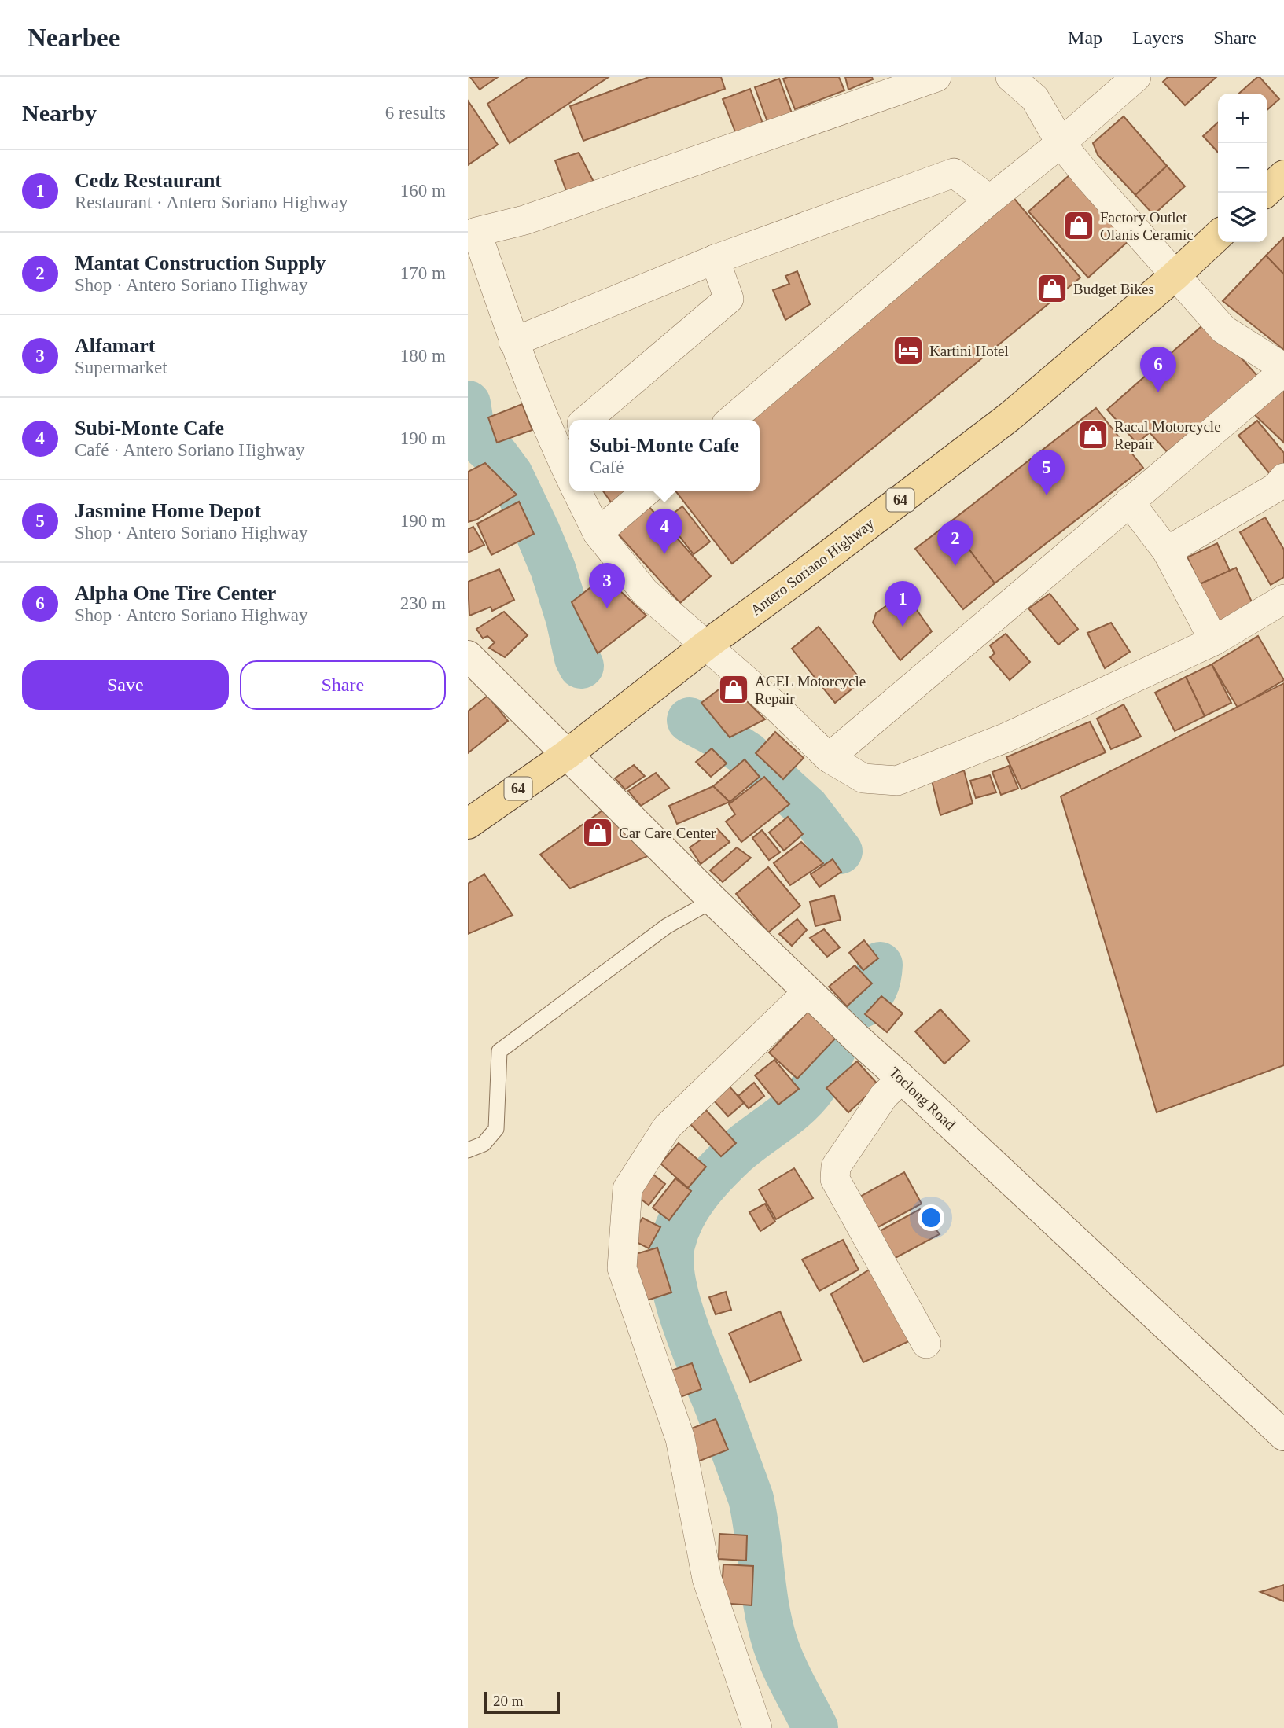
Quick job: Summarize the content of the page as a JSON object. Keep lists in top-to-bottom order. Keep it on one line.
{"streets":{"main road":["64","Antero Soriano Highway"],"street":["Toclong Road"]},"crossings":[["Antero Soriano Highway","Toclong Road"]],"places":{"shop":["Factory Outlet Olanis Ceramic","Budget Bikes","Racal Motorcycle Repair","ACEL Motorcycle Repair","Car Care Center"],"hotel":["Kartini Hotel"]},"scale_bar":"20 m","page":{"header":"Nearbee","nav":["Map","Layers","Share"],"heading":["Nearby","6 results"],"map_buttons":["+","−"],"list":[{"mark":"1","name":"Cedz Restaurant","note":"Restaurant · Antero Soriano Highway","value":"160 m"},{"mark":"2","name":"Mantat Construction Supply","note":"Shop · Antero Soriano Highway","value":"170 m"},{"mark":"3","name":"Alfamart","note":"Supermarket","value":"180 m"},{"mark":"4","name":"Subi-Monte Cafe","note":"Café · Antero Soriano Highway","value":"190 m"},{"mark":"5","name":"Jasmine Home Depot","note":"Shop · Antero Soriano Highway","value":"190 m"},{"mark":"6","name":"Alpha One Tire Center","note":"Shop · Antero Soriano Highway","value":"230 m"}],"pins":["6","5","4","2","3","1"],"popup":["Subi-Monte Cafe","Café"],"buttons":["Save","Share"],"scale":"20 m"}}
